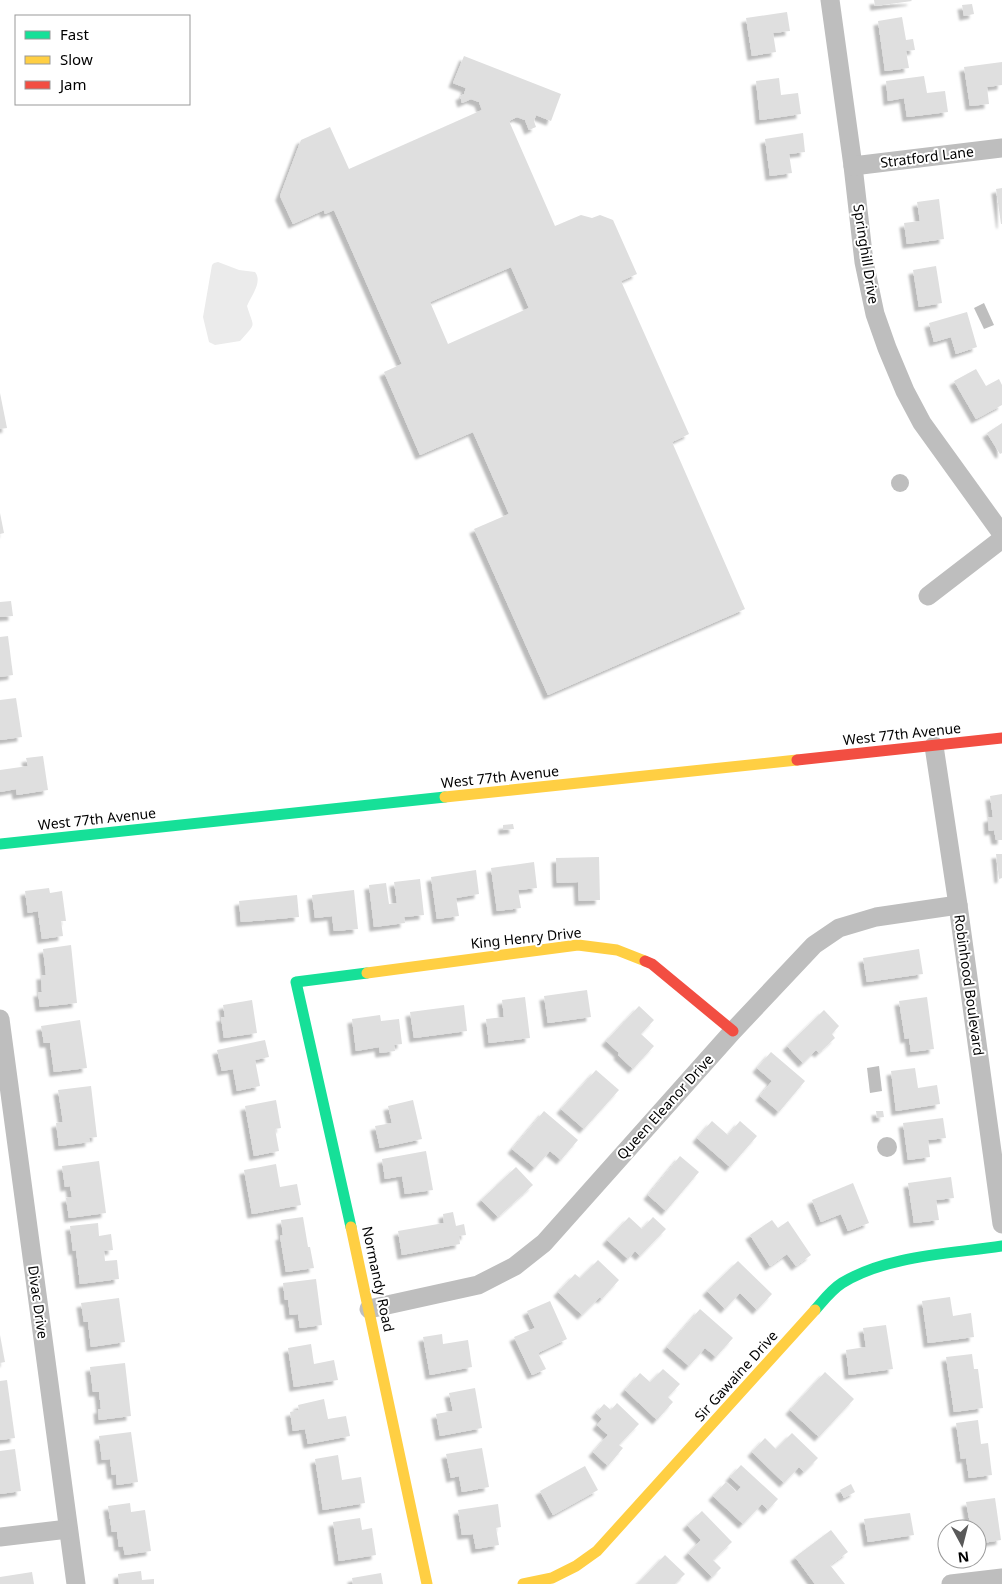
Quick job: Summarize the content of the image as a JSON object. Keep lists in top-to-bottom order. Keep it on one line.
{"streets":{"street":["Stratford Lane","Springhill Drive","West 77th Avenue","King Henry Drive","Robinhood Boulevard","Queen Eleanor Drive","Normandy Road","Divac Drive","Sir Gawaine Drive"]},"crossings":[["Stratford Lane","Springhill Drive"],["West 77th Avenue","Robinhood Boulevard"],["King Henry Drive","Queen Eleanor Drive"],["King Henry Drive","Normandy Road"],["Robinhood Boulevard","Queen Eleanor Drive"],["Queen Eleanor Drive","Normandy Road"]],"legend":["Fast","Slow","Jam"],"north":"bottom"}
